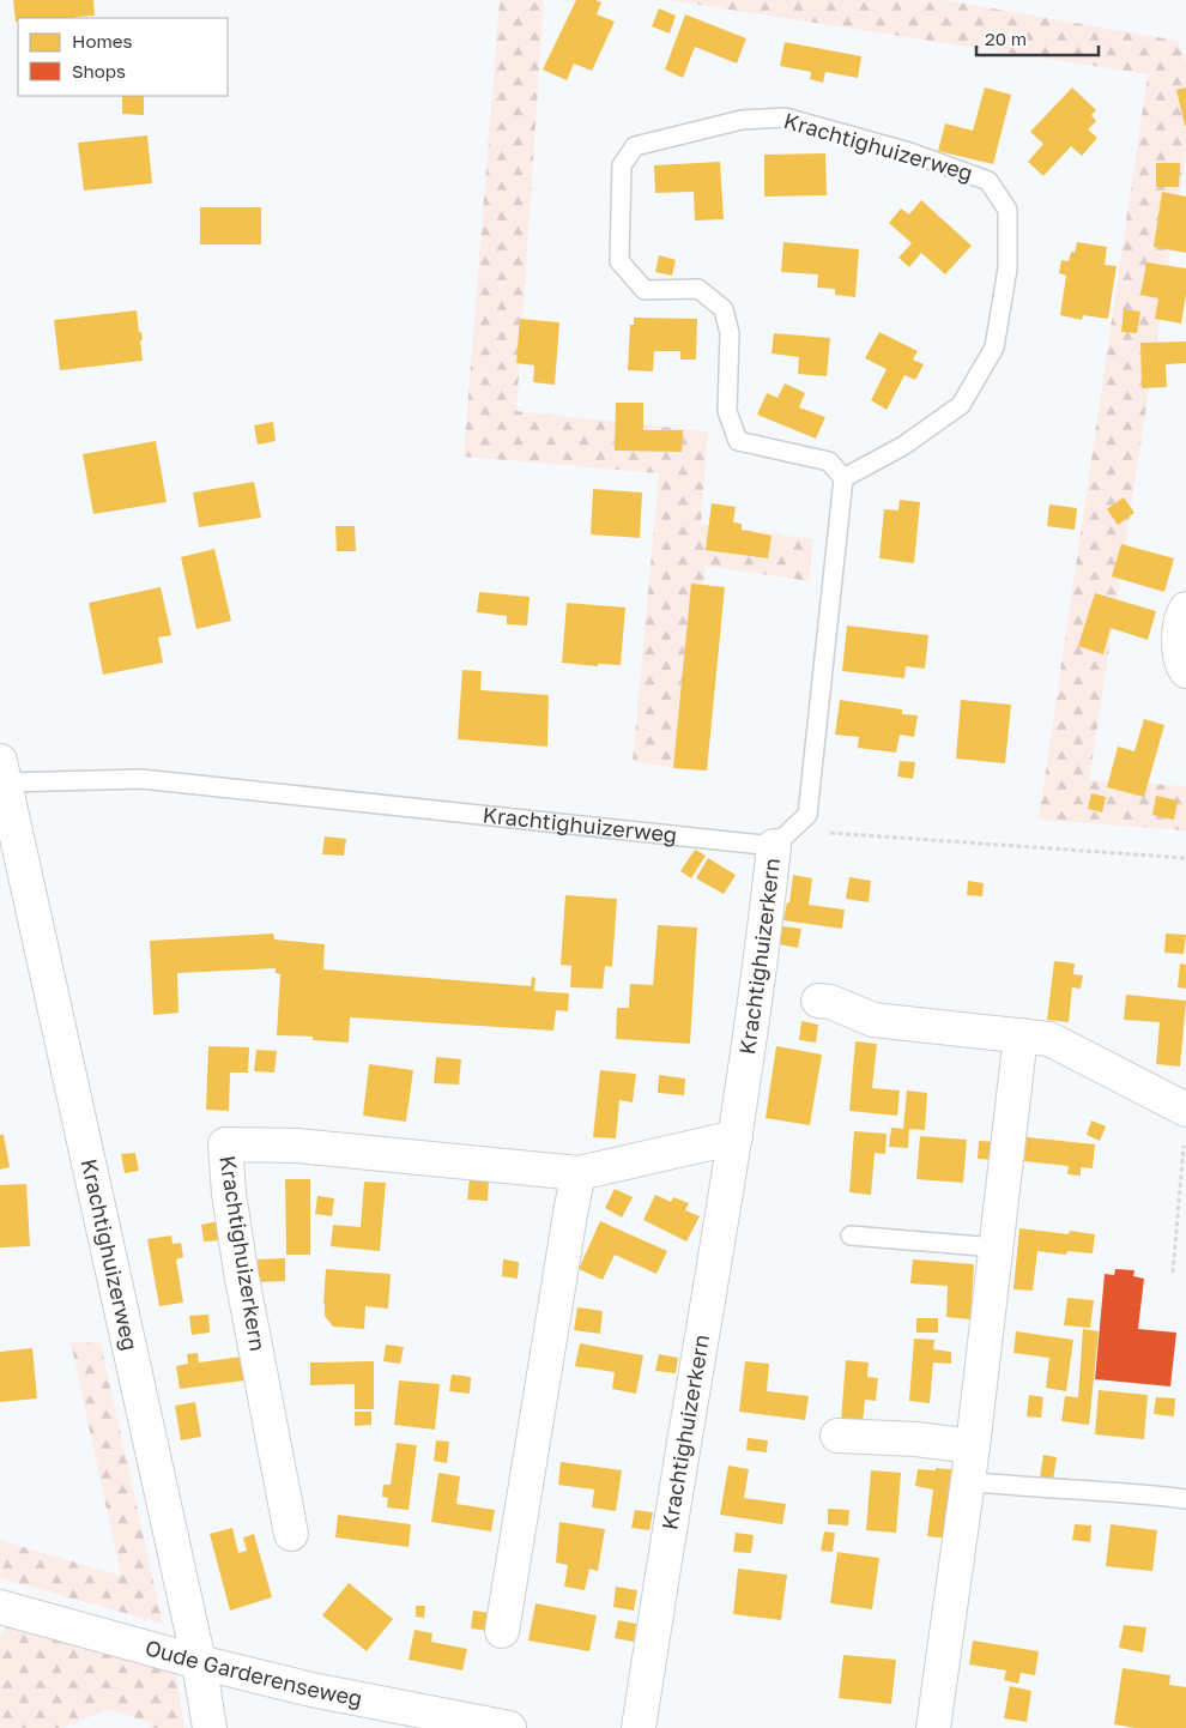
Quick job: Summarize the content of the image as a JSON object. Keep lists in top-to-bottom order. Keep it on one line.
{"streets":{"street":["Krachtighuizerweg","Krachtighuizerkern","Oude Garderenseweg"]},"crossings":[["Krachtighuizerweg","Krachtighuizerkern"],["Krachtighuizerweg","Oude Garderenseweg"]],"legend":["Homes","Shops"],"scale_bar":"20 m"}
